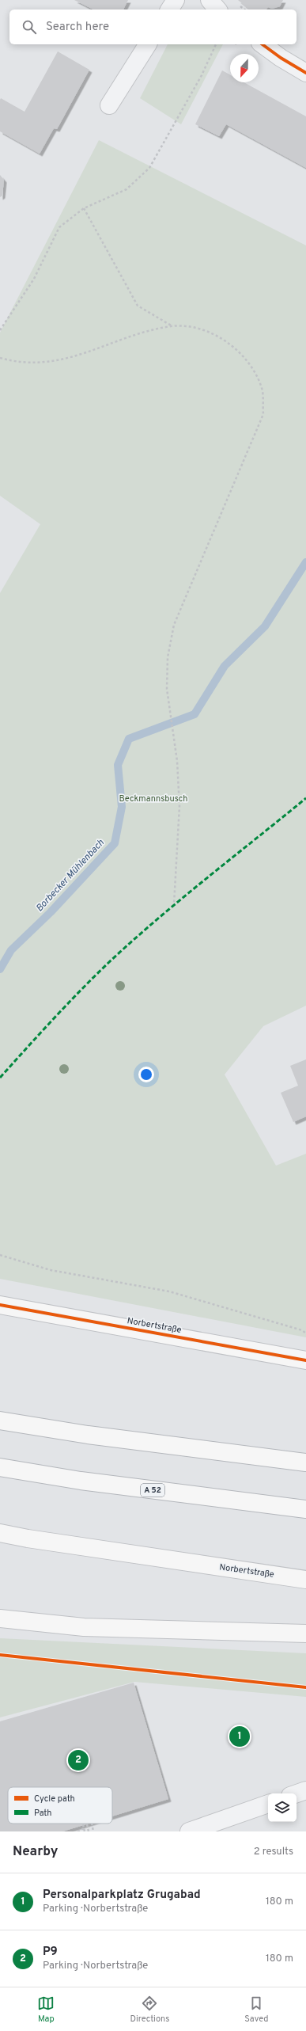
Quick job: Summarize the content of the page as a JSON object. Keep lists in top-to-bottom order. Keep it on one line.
{"streets":{"main road":["Norbertstraße","A 52"]},"water":["Borbecker Mühlenbach"],"parks":["Beckmannsbusch"],"legend":["Cycle path","Path"],"north":"bottom","page":{"search":"Search here","pins":["1","2"],"heading":["Nearby","2 results"],"list":[{"mark":"1","name":"Personalparkplatz Grugabad","note":"Parking · Norbertstraße","value":"180 m"},{"mark":"2","name":"P9","note":"Parking · Norbertstraße","value":"180 m"}],"nav":["Map","Directions","Saved"]}}
